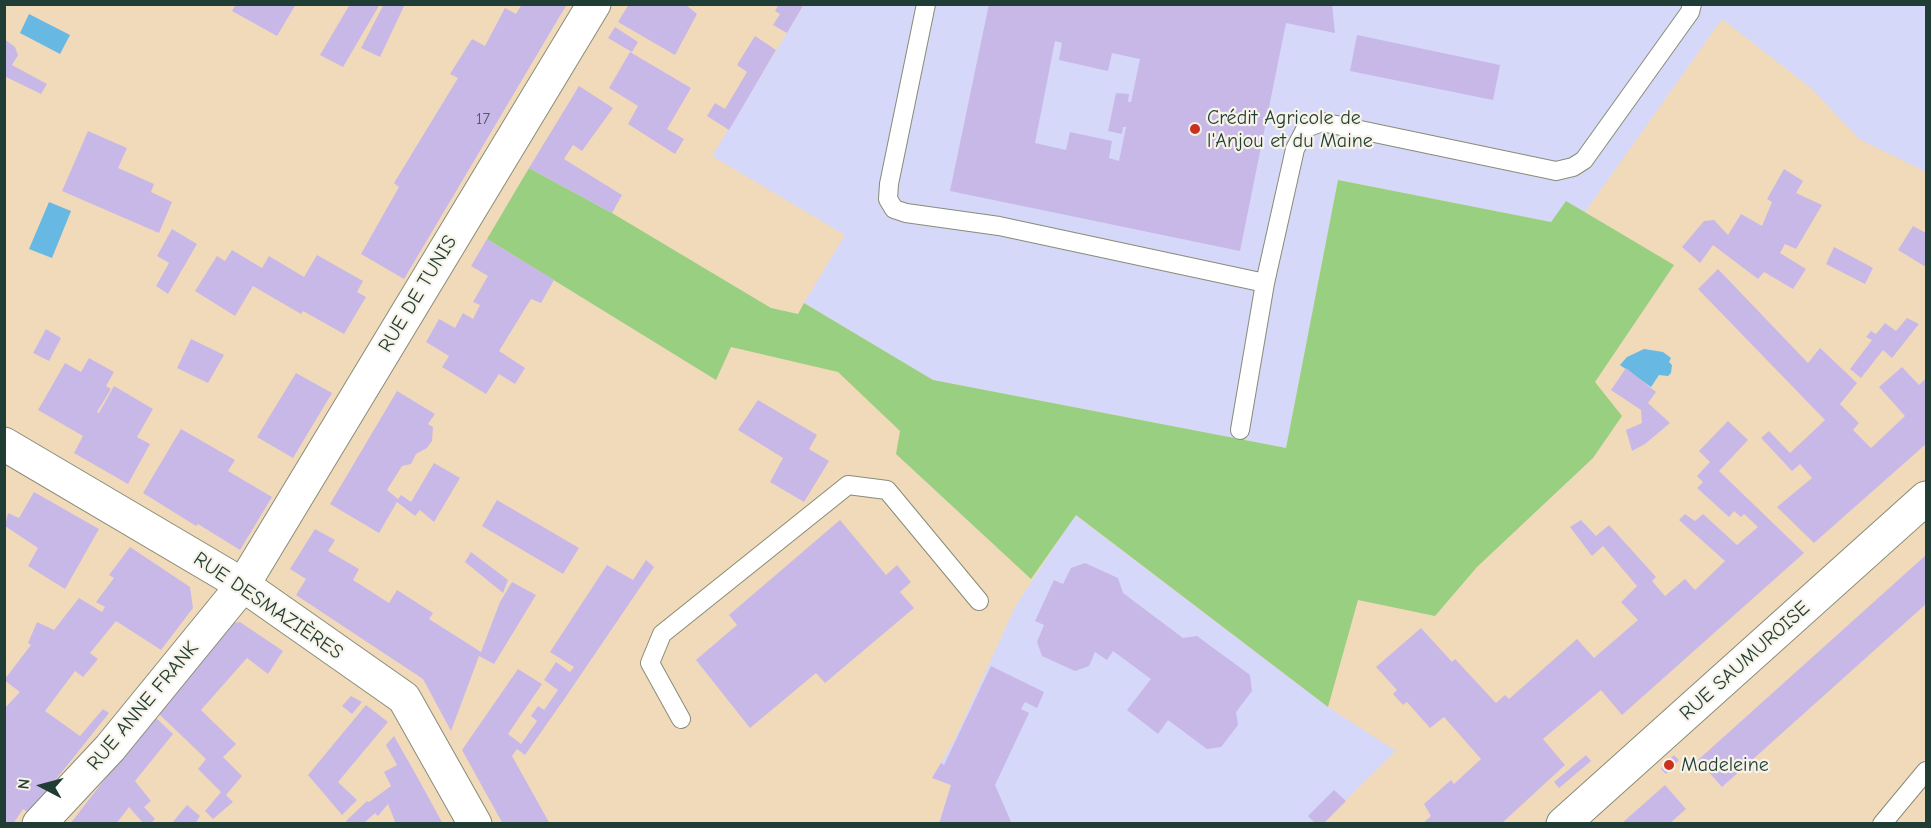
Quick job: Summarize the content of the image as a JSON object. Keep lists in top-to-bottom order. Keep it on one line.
{"streets":{"street":["RUE DE TUNIS","RUE DESMAZIÈRES","RUE SAUMUROISE","RUE ANNE FRANK"]},"crossings":[["RUE DE TUNIS","RUE DESMAZIÈRES"],["RUE DE TUNIS","RUE ANNE FRANK"],["RUE DESMAZIÈRES","RUE ANNE FRANK"]],"places":["Crédit Agricole de l'Anjou et du Maine","Madeleine"],"house_numbers":["17"],"north":"left"}
